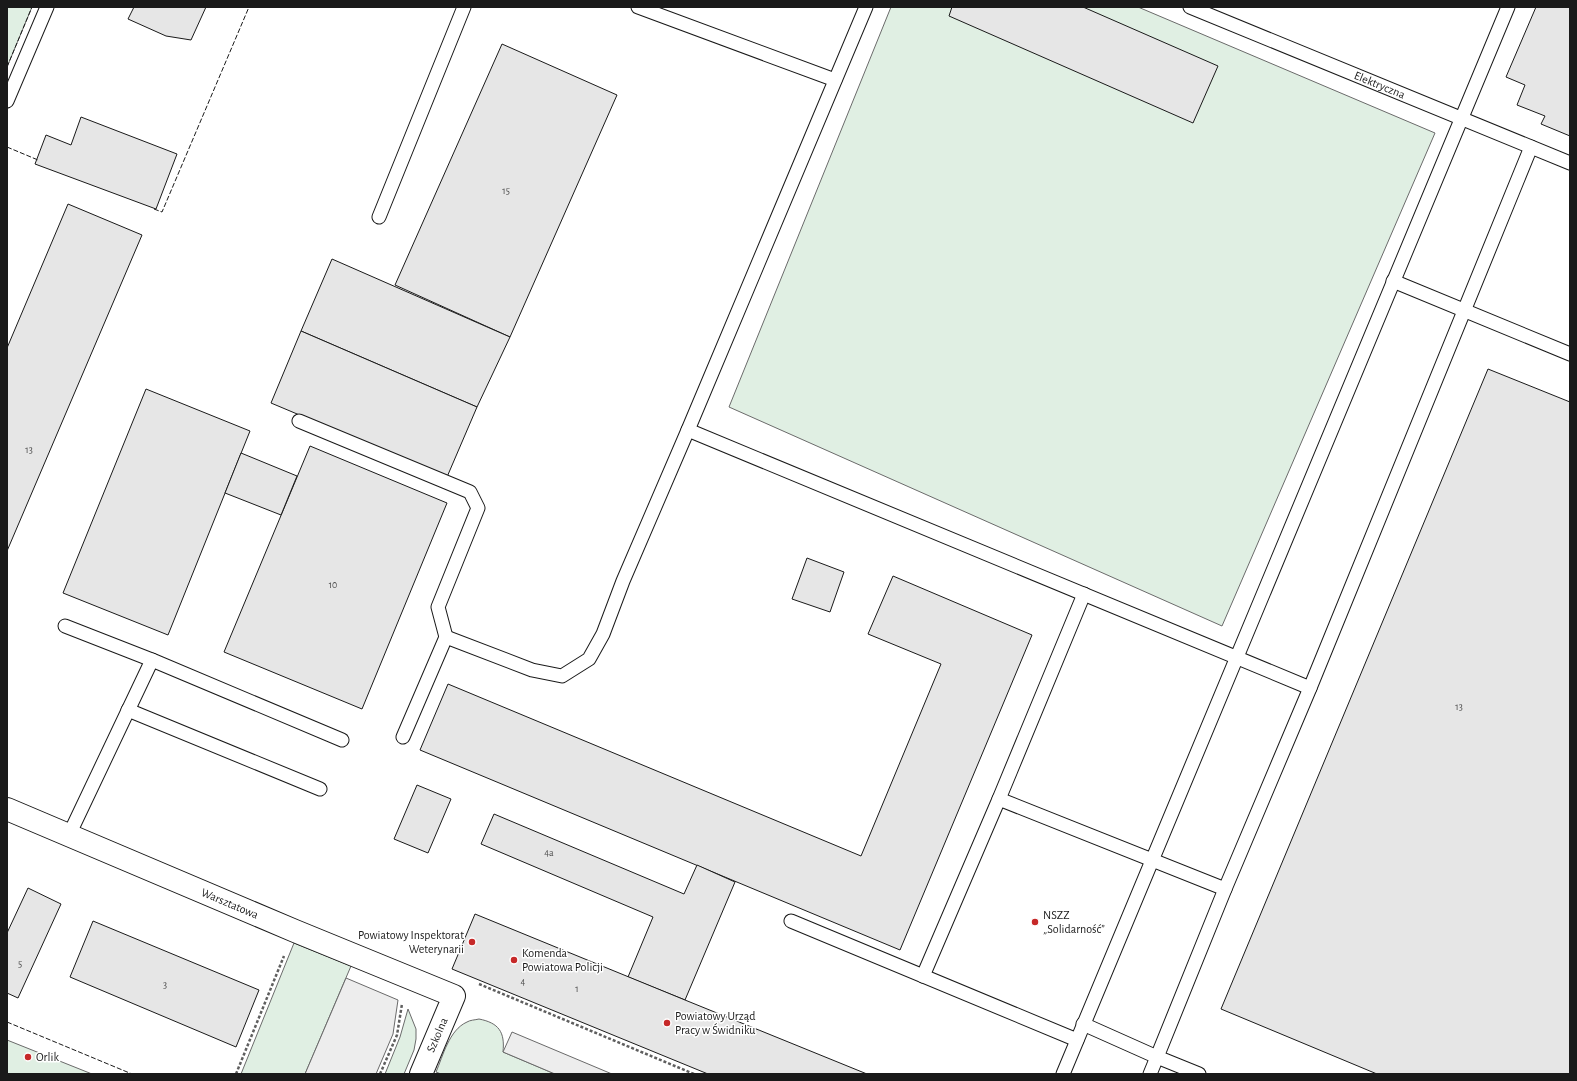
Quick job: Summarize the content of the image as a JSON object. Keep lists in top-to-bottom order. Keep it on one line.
{"streets":{"street":["Warsztatowa","Szkolna"],"lane":["Elektryczna"]},"crossings":[["Warsztatowa","Szkolna"]],"places":["NSZZ „Solidarność”","Powiatowy Inspektorat Weterynarii","Komenda Powiatowa Policji","Powiatowy Urząd Pracy w Świdniku","Orlik"],"house_numbers":["15","13","10","13","4a","5","4","3","1"]}
